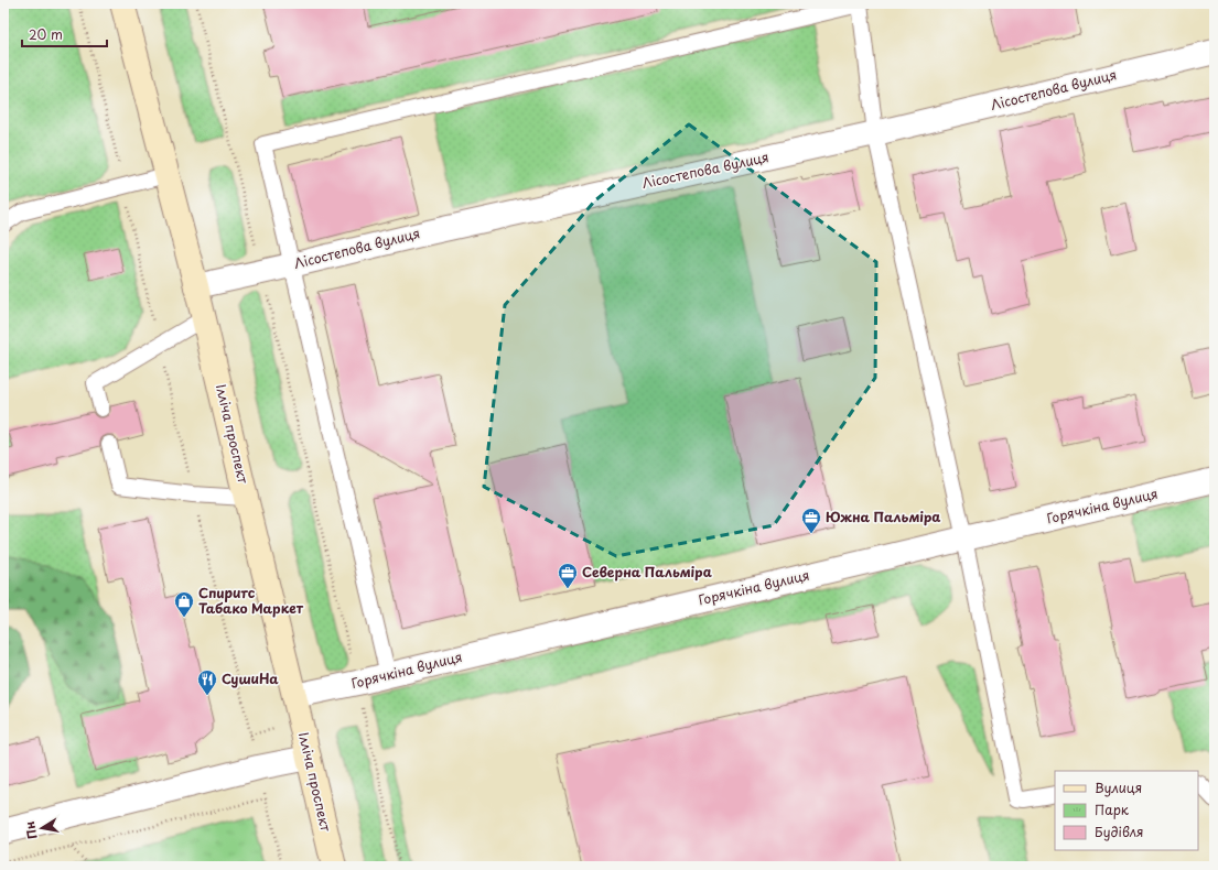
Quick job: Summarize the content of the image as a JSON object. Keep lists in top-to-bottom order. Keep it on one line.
{"streets":{"main road":["Ілліча проспект"],"street":["Лісостепова вулиця","Горячкіна вулиця"]},"crossings":[["Лісостепова вулиця","Ілліча проспект"],["Ілліча проспект","Горячкіна вулиця"]],"places":{"office":["Южна Пальміра","Северна Пальміра"],"shop":["Спиритc Табако Маркет"],"restaurant":["СушиНа"]},"legend":["Вулиця","Парк","Будівля"],"scale_bar":"20 m","north":"left"}
